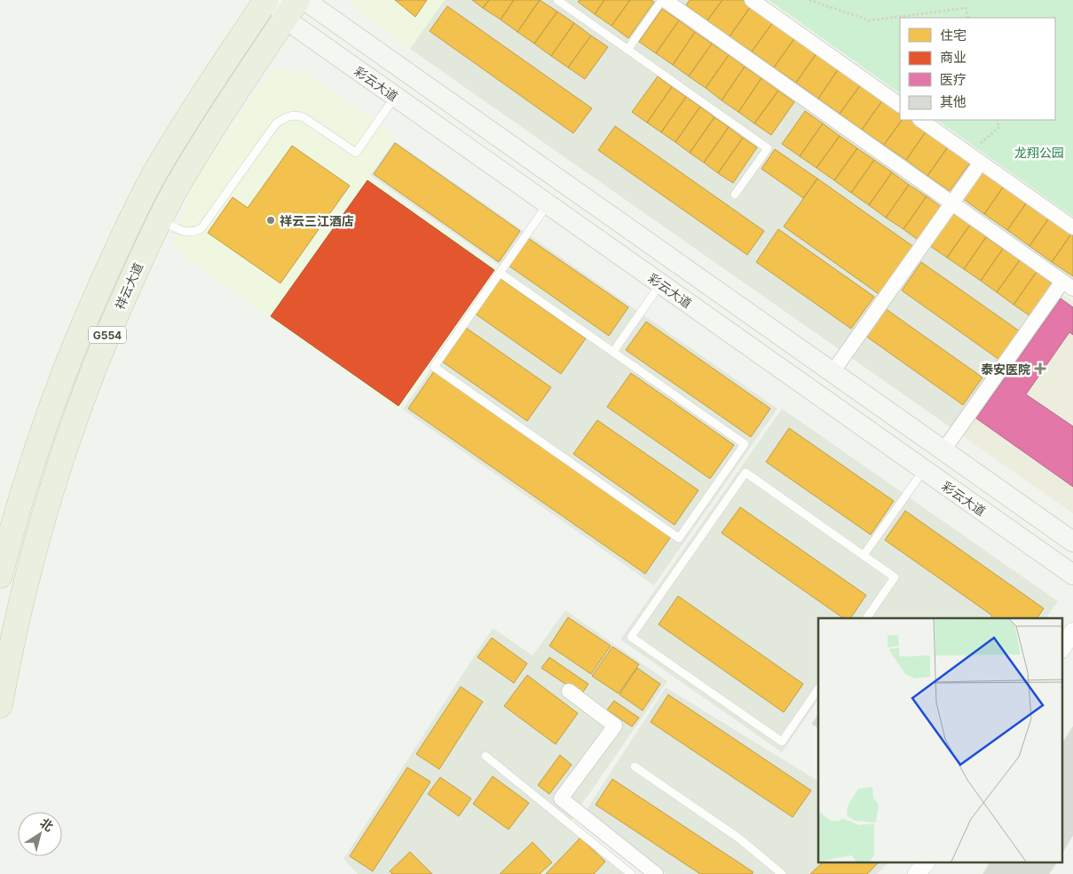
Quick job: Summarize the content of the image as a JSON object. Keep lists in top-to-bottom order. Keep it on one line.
{"streets":{"highway":["祥云大道","G554"],"main road":["彩云大道"]},"crossings":[["彩云大道","祥云大道"]],"parks":["龙翔公园"],"places":{"other":["祥云三江酒店"],"health":["泰安医院"]},"legend":["住宅","商业","医疗","其他"],"north":"top right"}
